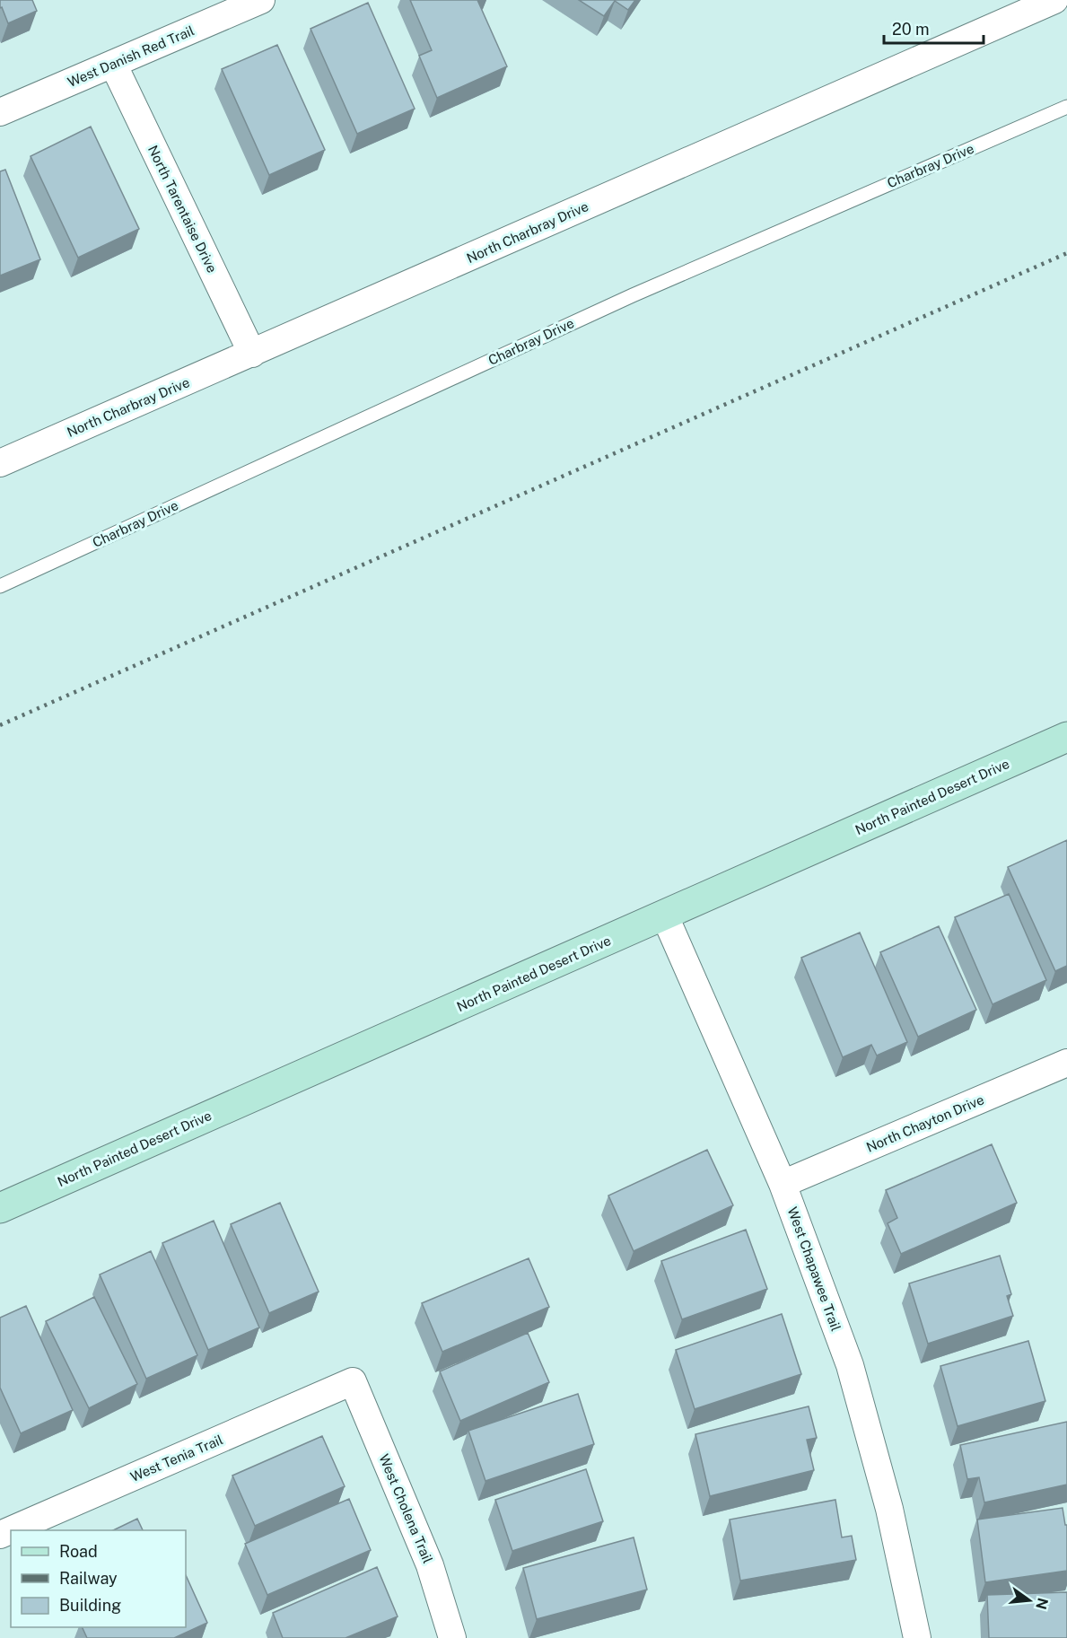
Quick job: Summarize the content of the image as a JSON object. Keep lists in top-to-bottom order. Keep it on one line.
{"streets":{"street":["West Danish Red Trail","North Tarentaise Drive","North Charbray Drive","North Painted Desert Drive","North Chayton Drive","West Chapawee Trail","West Tenia Trail","West Cholena Trail"],"lane":["Charbray Drive"]},"crossings":[["West Danish Red Trail","North Tarentaise Drive"],["North Tarentaise Drive","North Charbray Drive"],["North Painted Desert Drive","West Chapawee Trail"],["North Chayton Drive","West Chapawee Trail"],["West Tenia Trail","West Cholena Trail"]],"legend":["Road","Railway","Building"],"scale_bar":"20 m","north":"right"}
